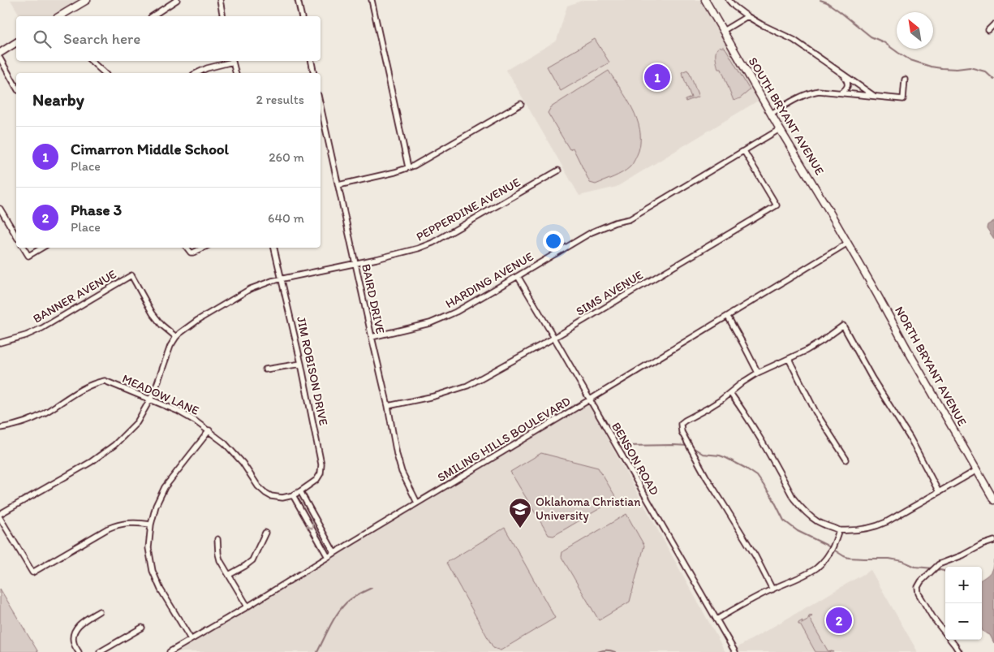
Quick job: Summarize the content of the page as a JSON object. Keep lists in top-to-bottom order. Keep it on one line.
{"streets":{"street":["SOUTH BRYANT AVENUE","PEPPERDINE AVENUE","HARDING AVENUE","SIMS AVENUE","BANNER AVENUE","BAIRD DRIVE","NORTH BRYANT AVENUE","JIM ROBISON DRIVE","MEADOW LANE","SMILING HILLS BOULEVARD","BENSON ROAD"]},"crossings":[["SOUTH BRYANT AVENUE","HARDING AVENUE"],["SOUTH BRYANT AVENUE","NORTH BRYANT AVENUE"],["SOUTH BRYANT AVENUE","SMILING HILLS BOULEVARD"],["PEPPERDINE AVENUE","BANNER AVENUE"],["PEPPERDINE AVENUE","BAIRD DRIVE"],["PEPPERDINE AVENUE","JIM ROBISON DRIVE"],["PEPPERDINE AVENUE","MEADOW LANE"],["HARDING AVENUE","SIMS AVENUE"],["HARDING AVENUE","BAIRD DRIVE"],["HARDING AVENUE","BENSON ROAD"],["SIMS AVENUE","BAIRD DRIVE"],["SIMS AVENUE","BENSON ROAD"],["BAIRD DRIVE","SMILING HILLS BOULEVARD"],["NORTH BRYANT AVENUE","SMILING HILLS BOULEVARD"],["JIM ROBISON DRIVE","MEADOW LANE"],["SMILING HILLS BOULEVARD","BENSON ROAD"]],"places":{"school or university":["Oklahoma Christian University"]},"north":"top left","page":{"search":"Search here","pins":["1","2"],"heading":["Nearby","2 results"],"list":[{"mark":"1","name":"Cimarron Middle School","note":"Place","value":"260 m"},{"mark":"2","name":"Phase 3","note":"Place","value":"640 m"}],"map_buttons":["+","−"]}}
